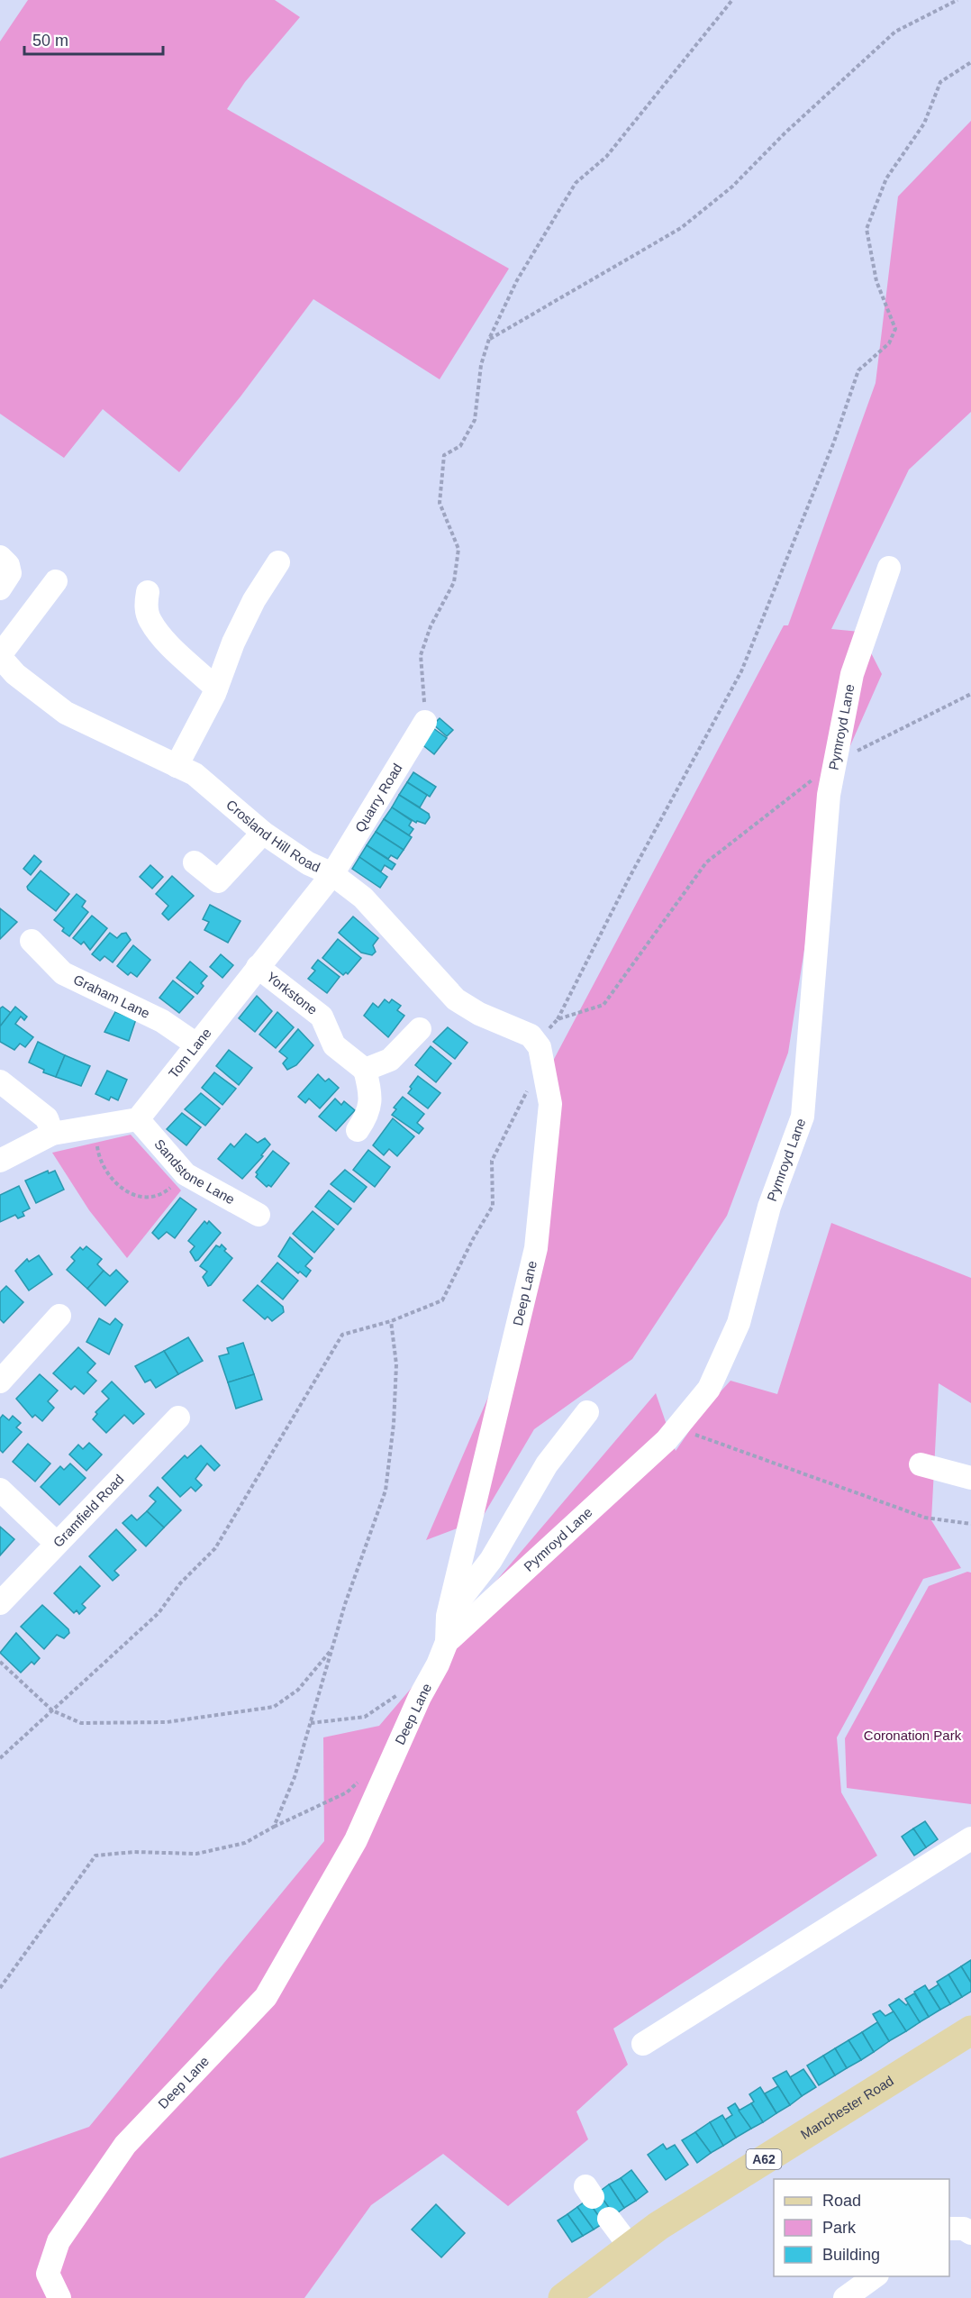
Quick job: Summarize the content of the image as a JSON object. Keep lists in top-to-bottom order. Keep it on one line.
{"streets":{"main road":["Manchester Road","A62"],"street":["Pymroyd Lane","Quarry Road","Crosland Hill Road","Yorkstone","Graham Lane","Tom Lane","Sandstone Lane","Deep Lane","Gramfield Road"]},"crossings":[["Pymroyd Lane","Deep Lane"],["Quarry Road","Crosland Hill Road"],["Quarry Road","Tom Lane"],["Crosland Hill Road","Tom Lane"],["Crosland Hill Road","Deep Lane"],["Yorkstone","Tom Lane"],["Graham Lane","Tom Lane"],["Tom Lane","Sandstone Lane"]],"parks":["Coronation Park"],"legend":["Road","Park","Building"],"scale_bar":"50 m"}
